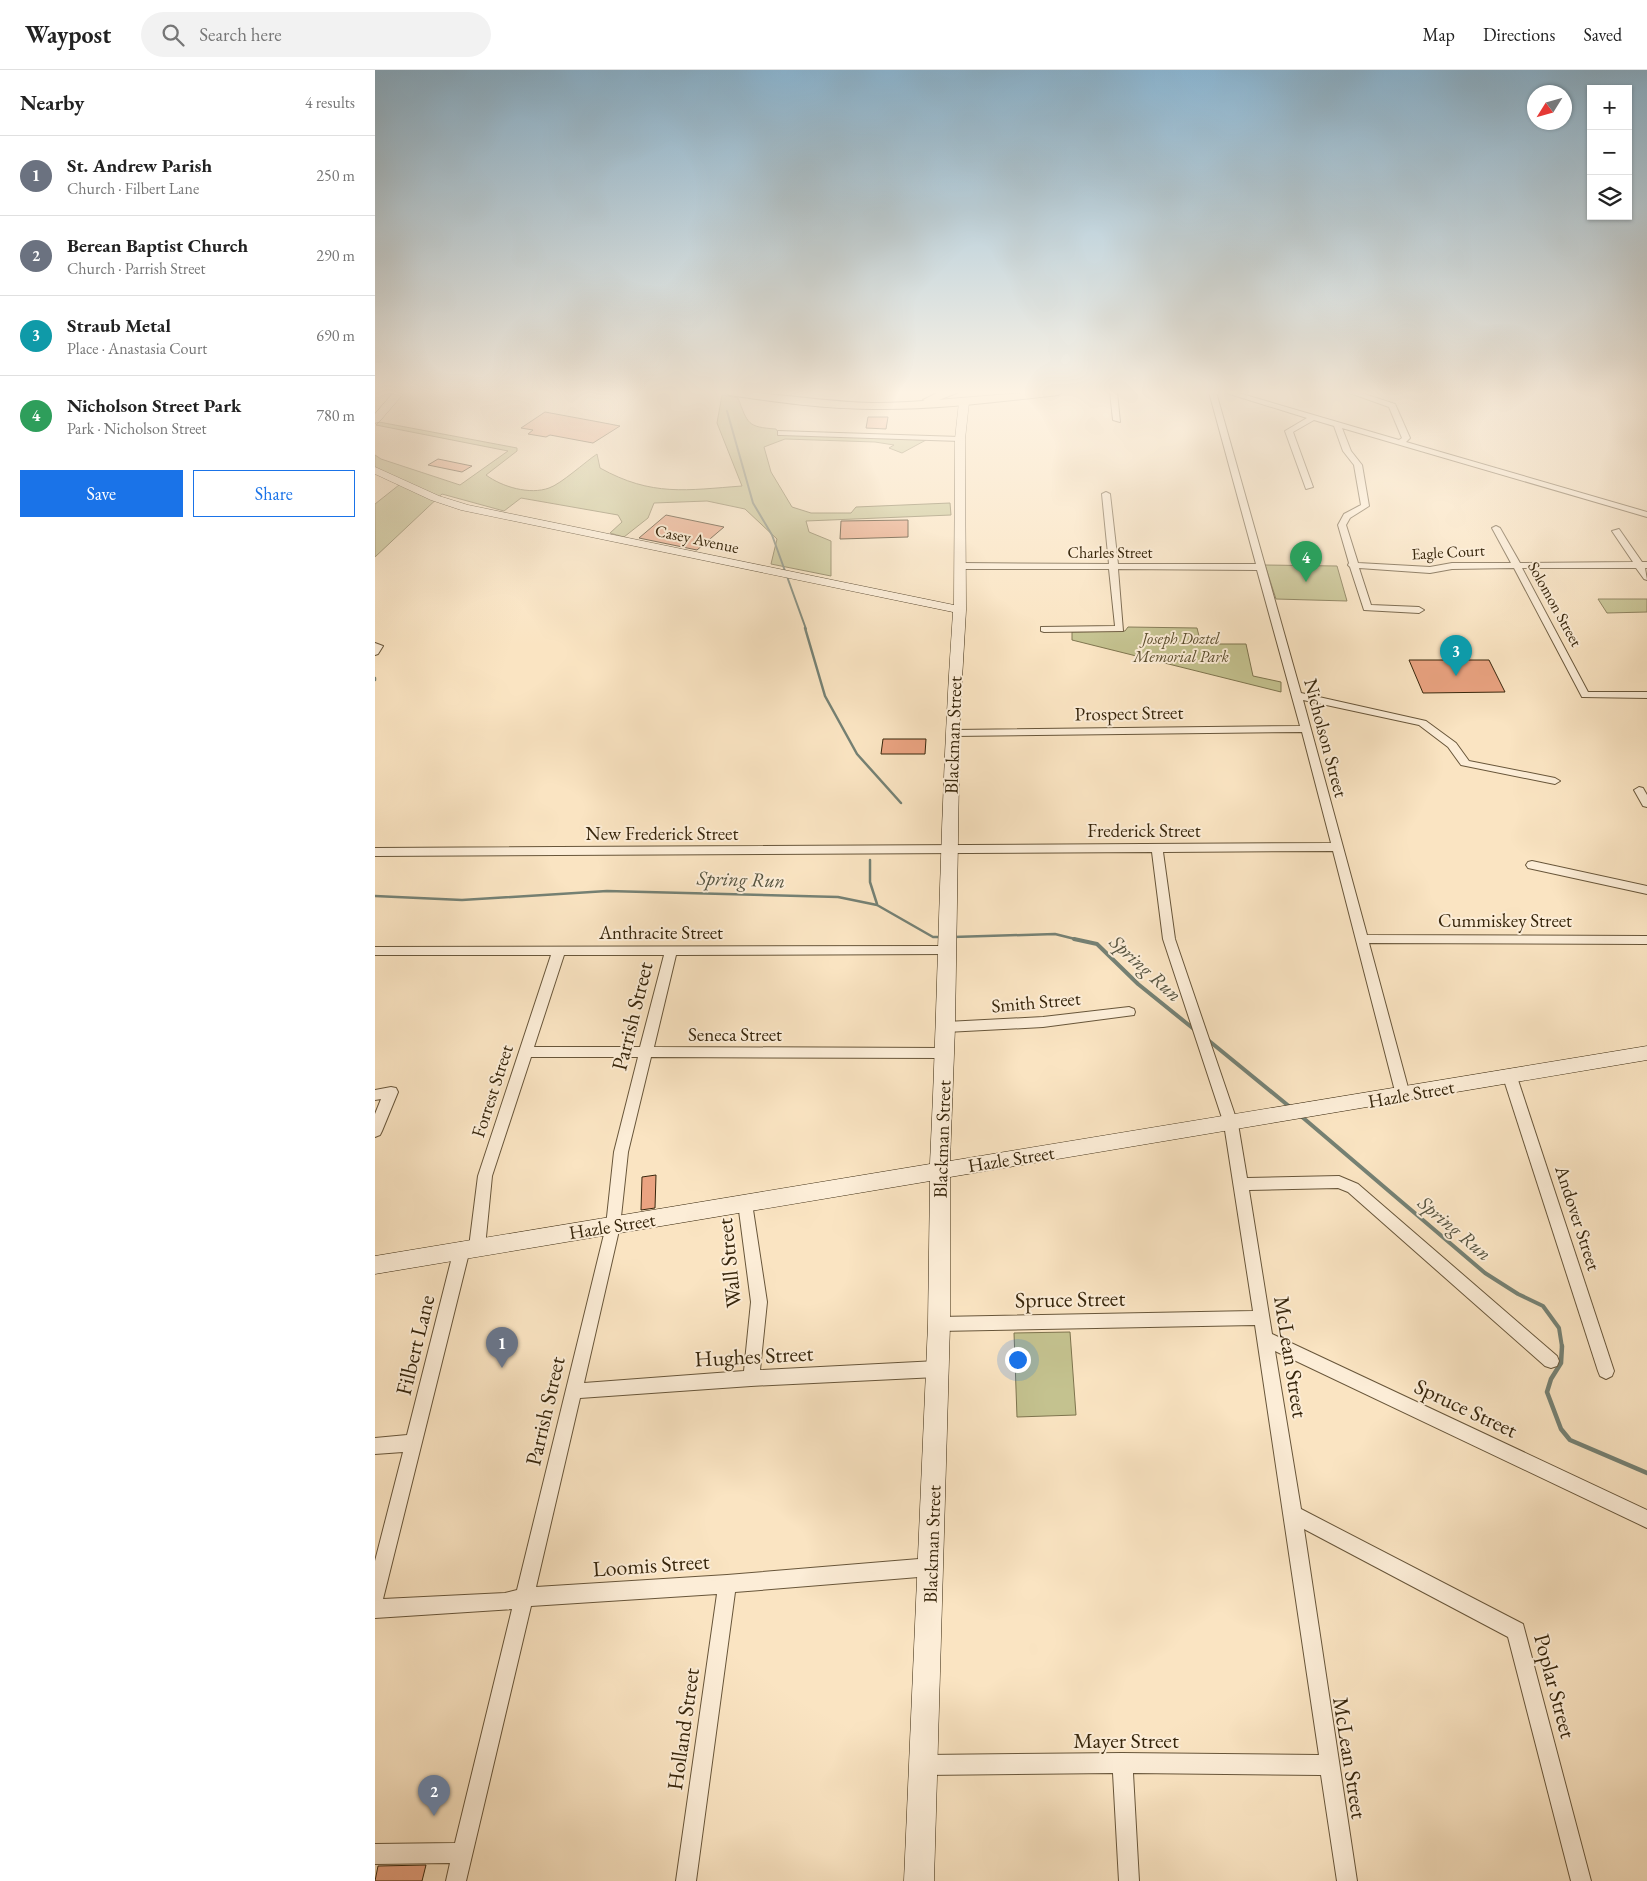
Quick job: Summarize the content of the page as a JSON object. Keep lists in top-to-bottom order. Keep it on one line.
{"streets":{"main road":["Casey Avenue","Blackman Street","Hazle Street"],"street":["Charles Street","Eagle Court","Solomon Street","Prospect Street","Nicholson Street","Frederick Street","New Frederick Street","Cummiskey Street","Anthracite Street","Smith Street","Parrish Street","Seneca Street","Forrest Street","Andover Street","Wall Street","Spruce Street","Filbert Lane","Hughes Street","McLean Street","Loomis Street","Poplar Street","Holland Street","Mayer Street"]},"crossings":[["Casey Avenue","Blackman Street"],["Charles Street","Blackman Street"],["Charles Street","Nicholson Street"],["Eagle Court","Solomon Street"],["Prospect Street","Blackman Street"],["Prospect Street","Nicholson Street"],["Blackman Street","Frederick Street"],["Blackman Street","New Frederick Street"],["Blackman Street","Anthracite Street"],["Blackman Street","Smith Street"],["Blackman Street","Seneca Street"],["Blackman Street","Hazle Street"],["Blackman Street","Spruce Street"],["Blackman Street","Hughes Street"],["Blackman Street","Loomis Street"],["Blackman Street","Mayer Street"],["Nicholson Street","Frederick Street"],["Nicholson Street","Cummiskey Street"],["Nicholson Street","Hazle Street"],["Frederick Street","New Frederick Street"],["Frederick Street","McLean Street"],["Anthracite Street","Parrish Street"],["Anthracite Street","Forrest Street"],["Parrish Street","Seneca Street"],["Parrish Street","Hazle Street"],["Parrish Street","Hughes Street"],["Parrish Street","Loomis Street"],["Seneca Street","Forrest Street"],["Forrest Street","Hazle Street"],["Forrest Street","Filbert Lane"],["Hazle Street","Andover Street"],["Hazle Street","Wall Street"],["Hazle Street","Filbert Lane"],["Hazle Street","McLean Street"],["Wall Street","Hughes Street"],["Spruce Street","McLean Street"],["McLean Street","Poplar Street"],["McLean Street","Mayer Street"],["Loomis Street","Holland Street"]],"water":["Spring Run"],"parks":["Joseph Doztel Memorial Park"],"north":"bottom left","page":{"header":"Waypost","search":"Search here","nav":["Map","Directions","Saved"],"heading":["Nearby","4 results"],"map_buttons":["+","−"],"list":[{"mark":"1","name":"St. Andrew Parish","note":"Church · Filbert Lane","value":"250 m"},{"mark":"2","name":"Berean Baptist Church","note":"Church · Parrish Street","value":"290 m"},{"mark":"3","name":"Straub Metal","note":"Place · Anastasia Court","value":"690 m"},{"mark":"4","name":"Nicholson Street Park","note":"Park · Nicholson Street","value":"780 m"}],"buttons":["Save","Share"],"pins":["4","3","1","2"]}}
